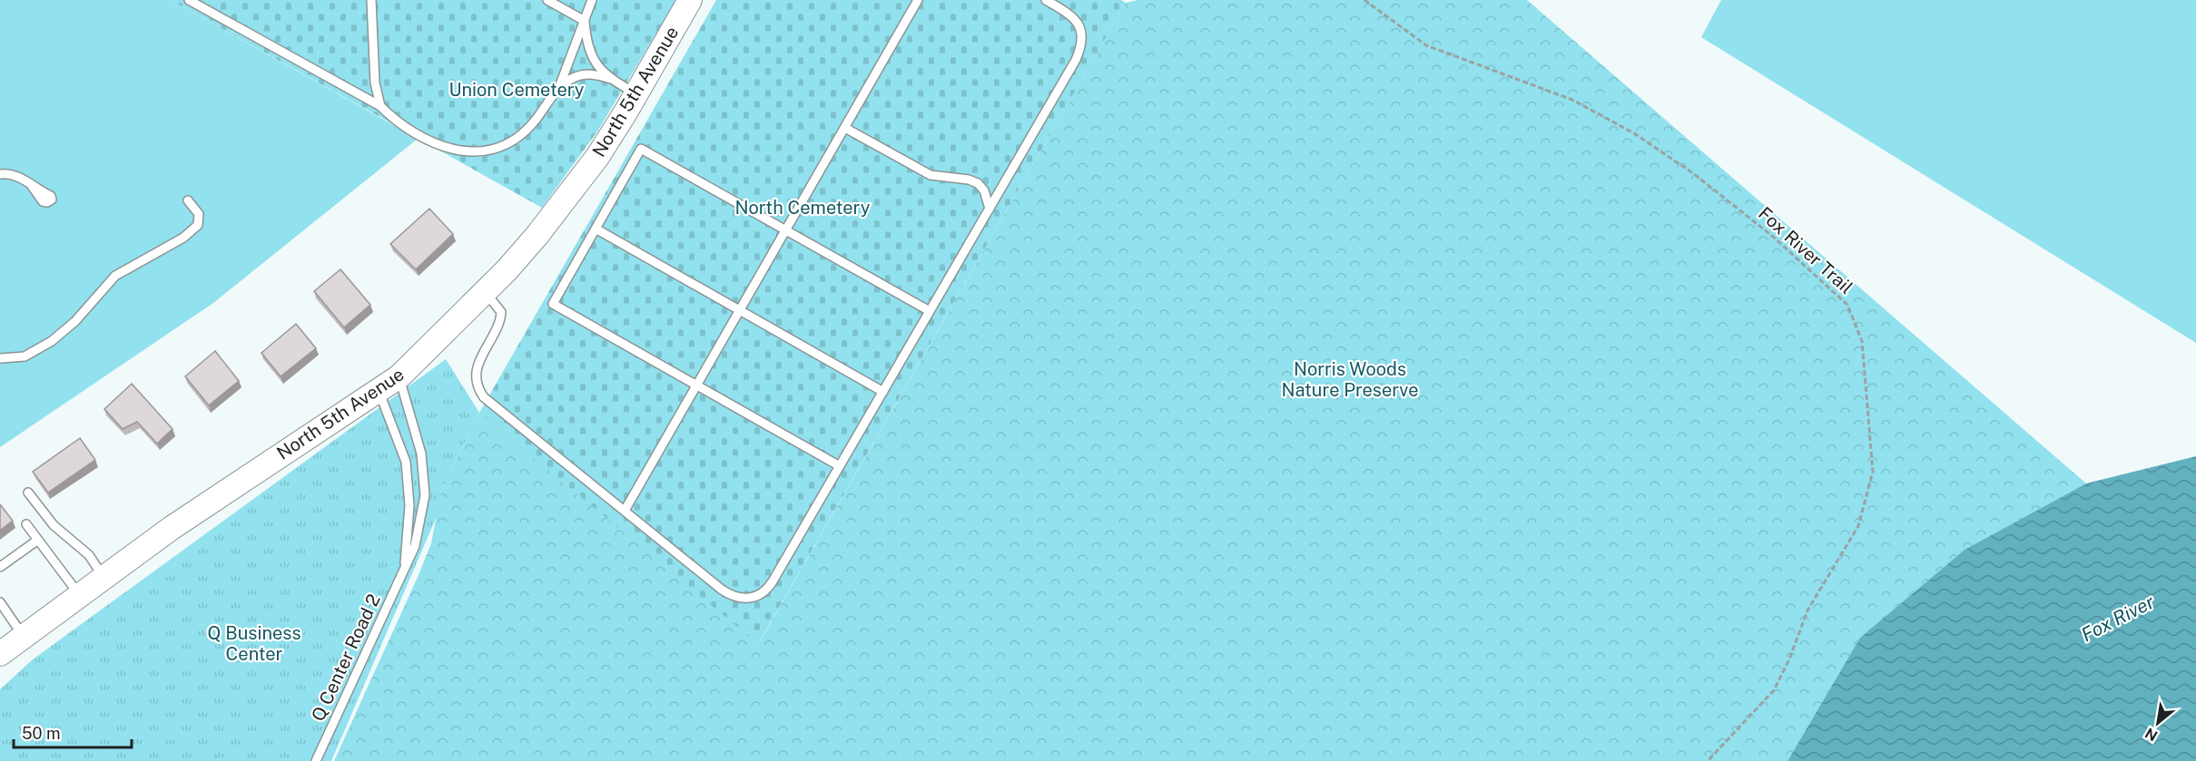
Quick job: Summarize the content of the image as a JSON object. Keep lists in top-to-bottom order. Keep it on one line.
{"streets":{"main road":["North 5th Avenue"],"lane":["Q Center Road 2"],"path":["Fox River Trail"]},"crossings":[["North 5th Avenue","Q Center Road 2"]],"water":["Fox River"],"parks":["Union Cemetery","North Cemetery","Norris Woods Nature Preserve","Q Business Center"],"scale_bar":"50 m","north":"bottom left"}
